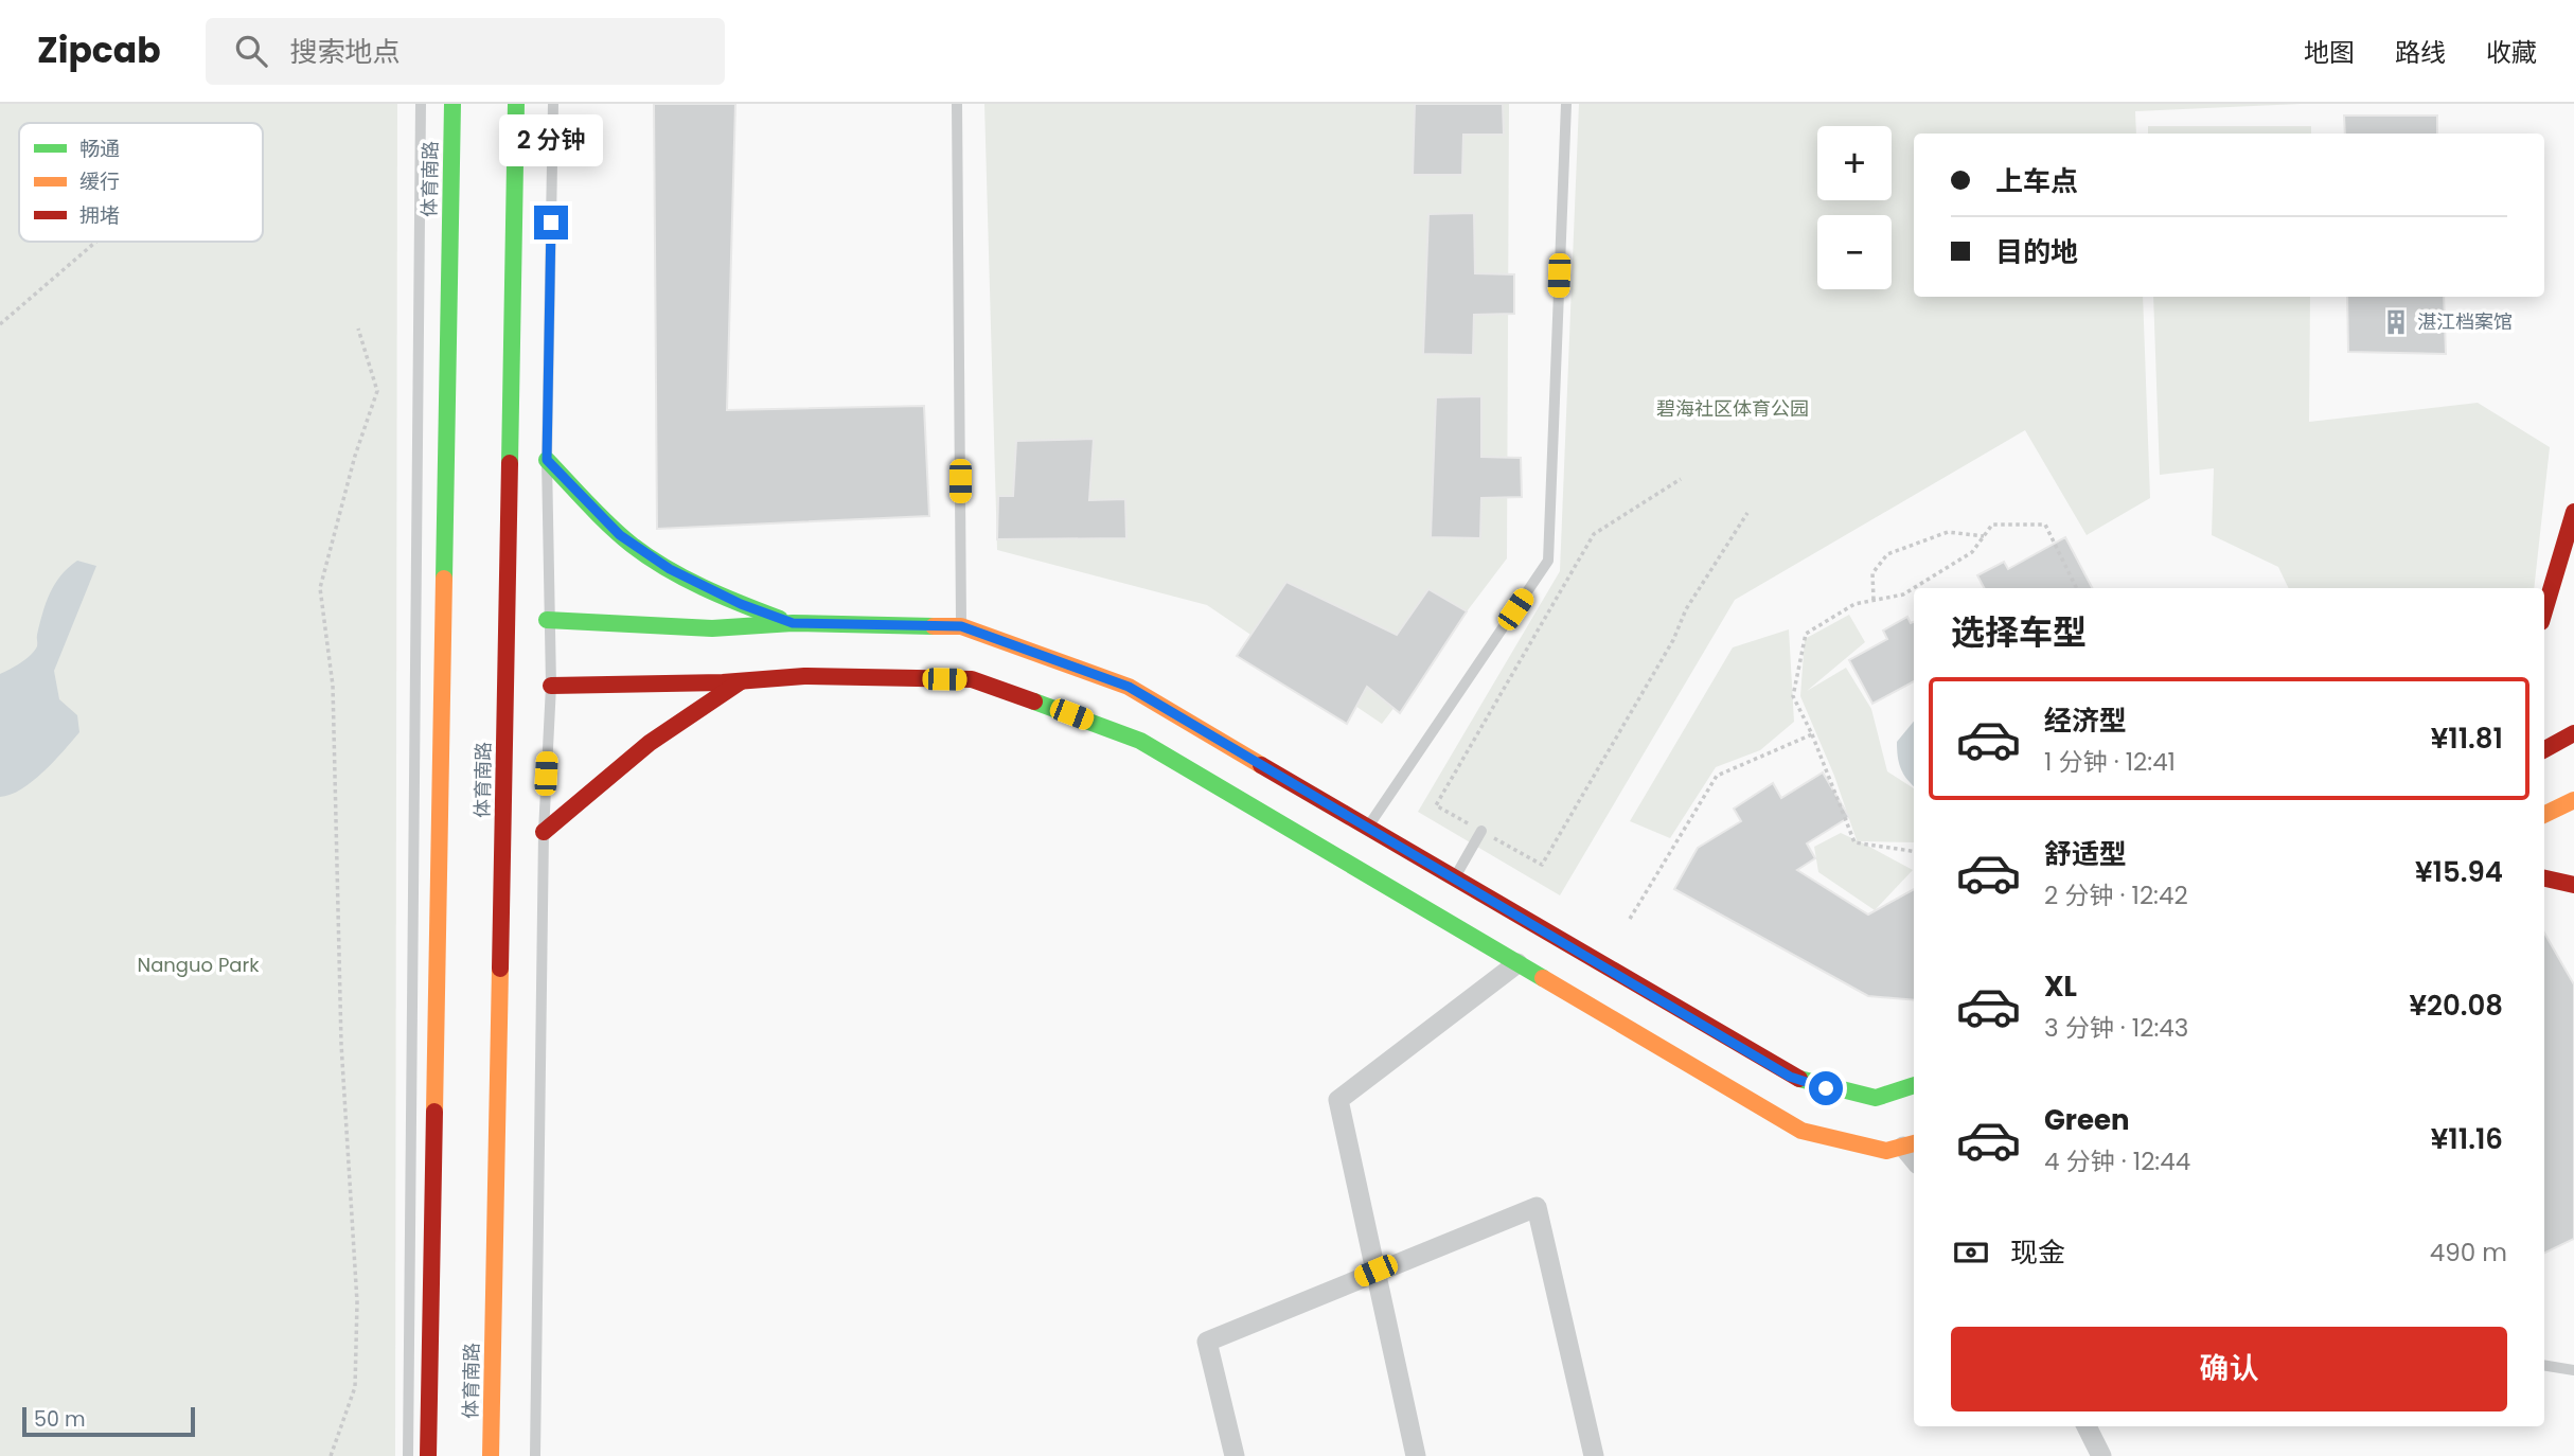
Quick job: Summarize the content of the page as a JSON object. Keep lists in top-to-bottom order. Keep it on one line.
{"streets":{"street":["体育南路"]},"parks":["碧海社区体育公园","Nanguo Park"],"places":{"building":["湛江档案馆"]},"legend":["畅通","缓行","拥堵"],"scale_bar":"50 m","page":{"header":"Zipcab","search":"搜索地点","nav":["地图","路线","收藏"],"bubble":"2 分钟","map_buttons":["+","−"],"banner":["上车点","目的地"],"heading":"选择车型","list":[{"name":"经济型","note":"1 分钟 · 12:41","value":"¥11.81"},{"name":"舒适型","note":"2 分钟 · 12:42","value":"¥15.94"},{"name":"XL","note":"3 分钟 · 12:43","value":"¥20.08"},{"name":"Green","note":"4 分钟 · 12:44","value":"¥11.16"}],"pay":["现金","490 m"],"buttons":"确认","scale":"50 m"}}
